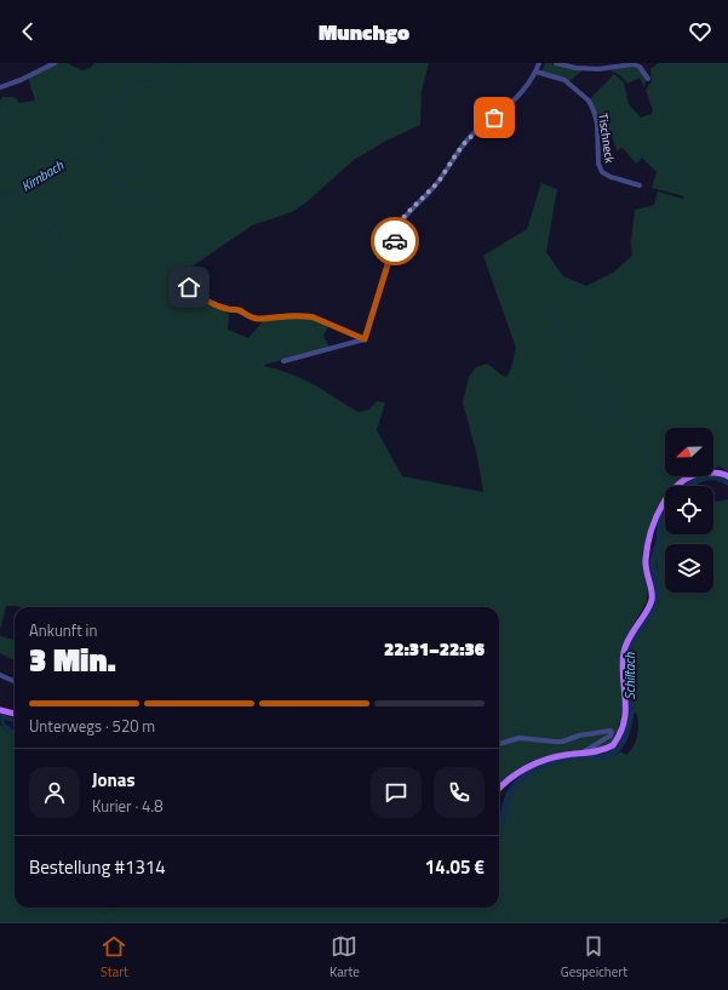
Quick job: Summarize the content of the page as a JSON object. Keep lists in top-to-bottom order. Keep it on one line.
{"streets":{"street":["Tischneck"]},"water":["Kirnbach","Schiltach"],"north":"left","page":{"header":"Munchgo","heading":["3 Min.","Ankunft in","22:31–22:36"],"panel":["Jonas","Kurier · 4.8","Bestellung #1314","14.05 €"],"bar":"Unterwegs · 520 m","tabs":["Start","Karte","Gespeichert"]}}
